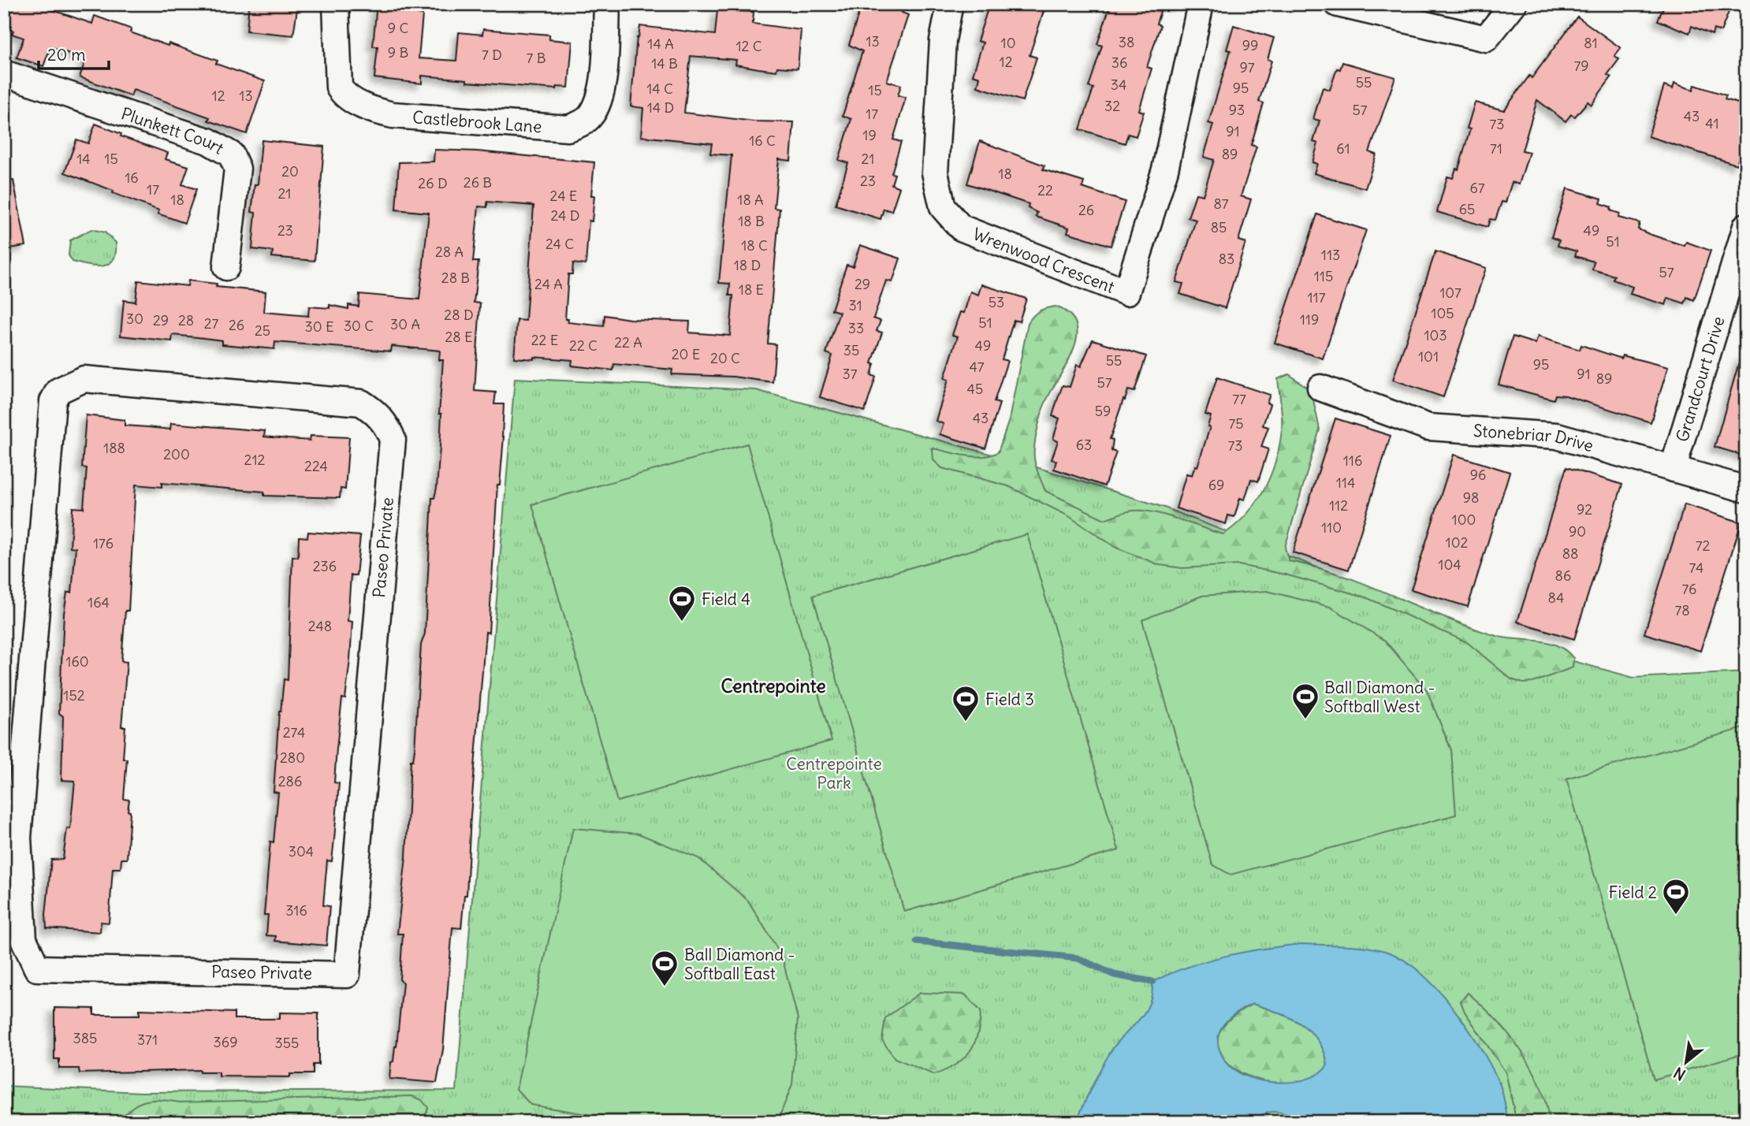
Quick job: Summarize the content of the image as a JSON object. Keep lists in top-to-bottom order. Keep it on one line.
{"streets":{"street":["Castlebrook Lane","Plunkett Court","Wrenwood Crescent","Grandcourt Drive","Stonebriar Drive","Paseo Private"]},"crossings":[["Grandcourt Drive","Stonebriar Drive"]],"districts":["Centrepointe"],"parks":["Centrepointe Park"],"places":{"sports":["Field 4","Ball Diamond - Softball West","Field 3","Field 2","Ball Diamond - Softball East"]},"house_numbers":["9 C","13","38","10","81","14 A","99","12 C","9 B","7 D","7 B","12","36","14 B","79","97","55","34","95","14 C","15","12","13","32","14 D","93","57","17","43","41","73","91","19","16 C","61","71","89","14","15","21","20","18","16","23","26 B","26 D","67","17","22","21","24 E","18","18 A","87","65","26","24 D","18 B","85","23","49","51","24 C","18 C","28 A","113","83","18 D","57","115","28 B","24 A","29","18 E","107","117","53","31","105","28 D","30","119","29","28","51","27","30 A","26","30 C","30 E","33","25","103","28 E","22 E","22 A","22 C","49","35","20 E","101","20 C","55","95","47","37","91","89","57","45","77","59","43","75","63","73","188","200","212","116","224","96","114","69","98","112","92","100","110","90","102","176","72","88","104","236","74","86","76","84","164","78","248","160","152","274","280","286","304","316","385","371","369","355"],"scale_bar":"20 m","north":"bottom left"}
